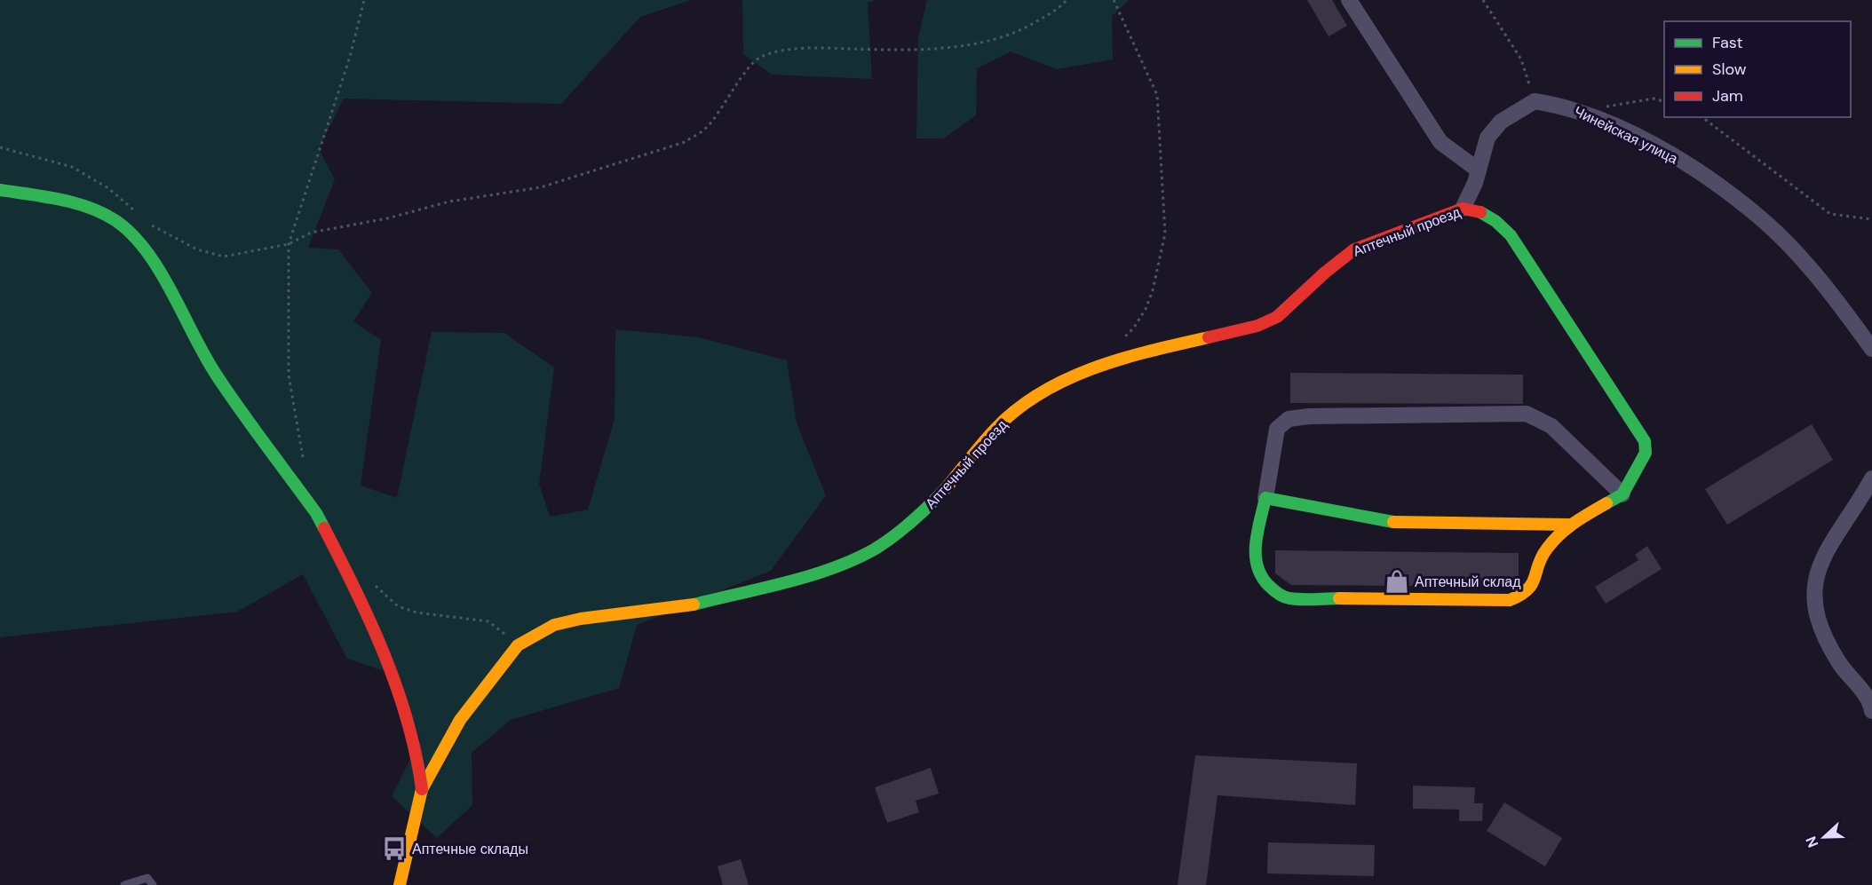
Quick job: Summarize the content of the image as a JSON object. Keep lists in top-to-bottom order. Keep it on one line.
{"streets":{"street":["Чинейская улица","Аптечный проезд"]},"places":{"shop":["Аптечный склад"],"bus stop":["Аптечные склады"]},"legend":["Fast","Slow","Jam"],"north":"left"}
